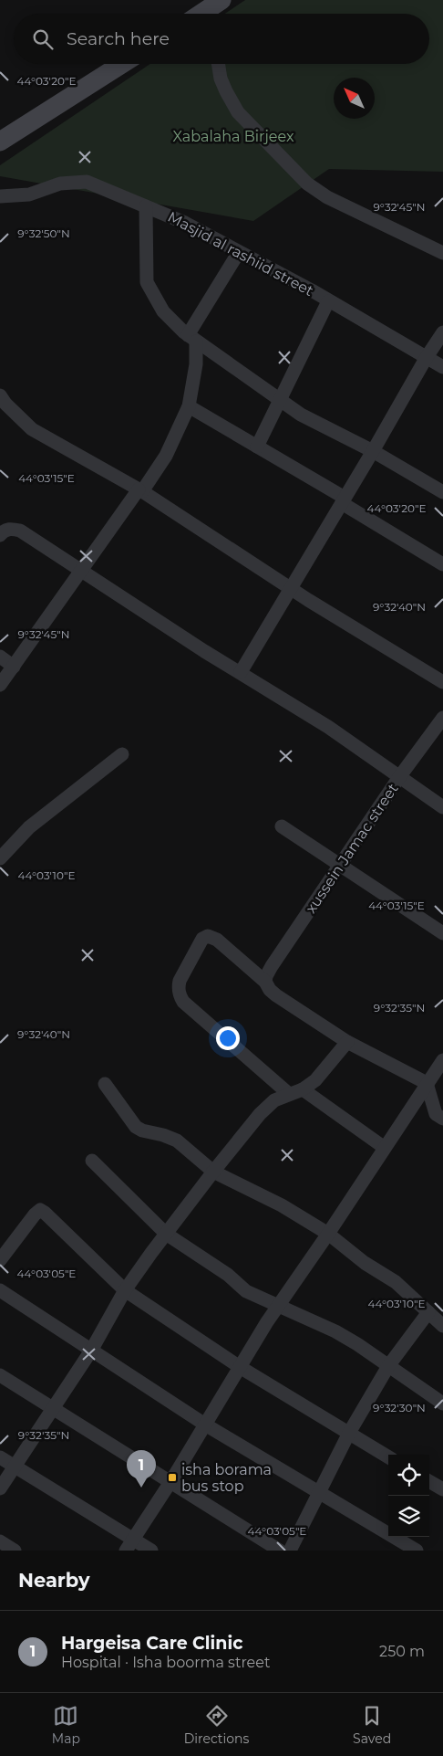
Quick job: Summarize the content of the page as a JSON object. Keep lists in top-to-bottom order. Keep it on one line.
{"streets":{"street":["Masjid al rashiid street","xussein Jamac street"]},"parks":["Xabalaha Birjeex"],"places":{"transit":["isha borama bus stop"]},"north":"top left","page":{"search":"Search here","pins":"1","heading":"Nearby","list":[{"mark":"1","name":"Hargeisa Care Clinic","note":"Hospital · Isha boorma street","value":"250 m"}],"nav":["Map","Directions","Saved"]},"coordinates":["44°03'20\"E","9°32'45\"N","9°32'50\"N","44°03'15\"E","9°32'40\"N","44°03'10\"E","9°32'35\"N","44°03'05\"E","9°32'30\"N"]}
